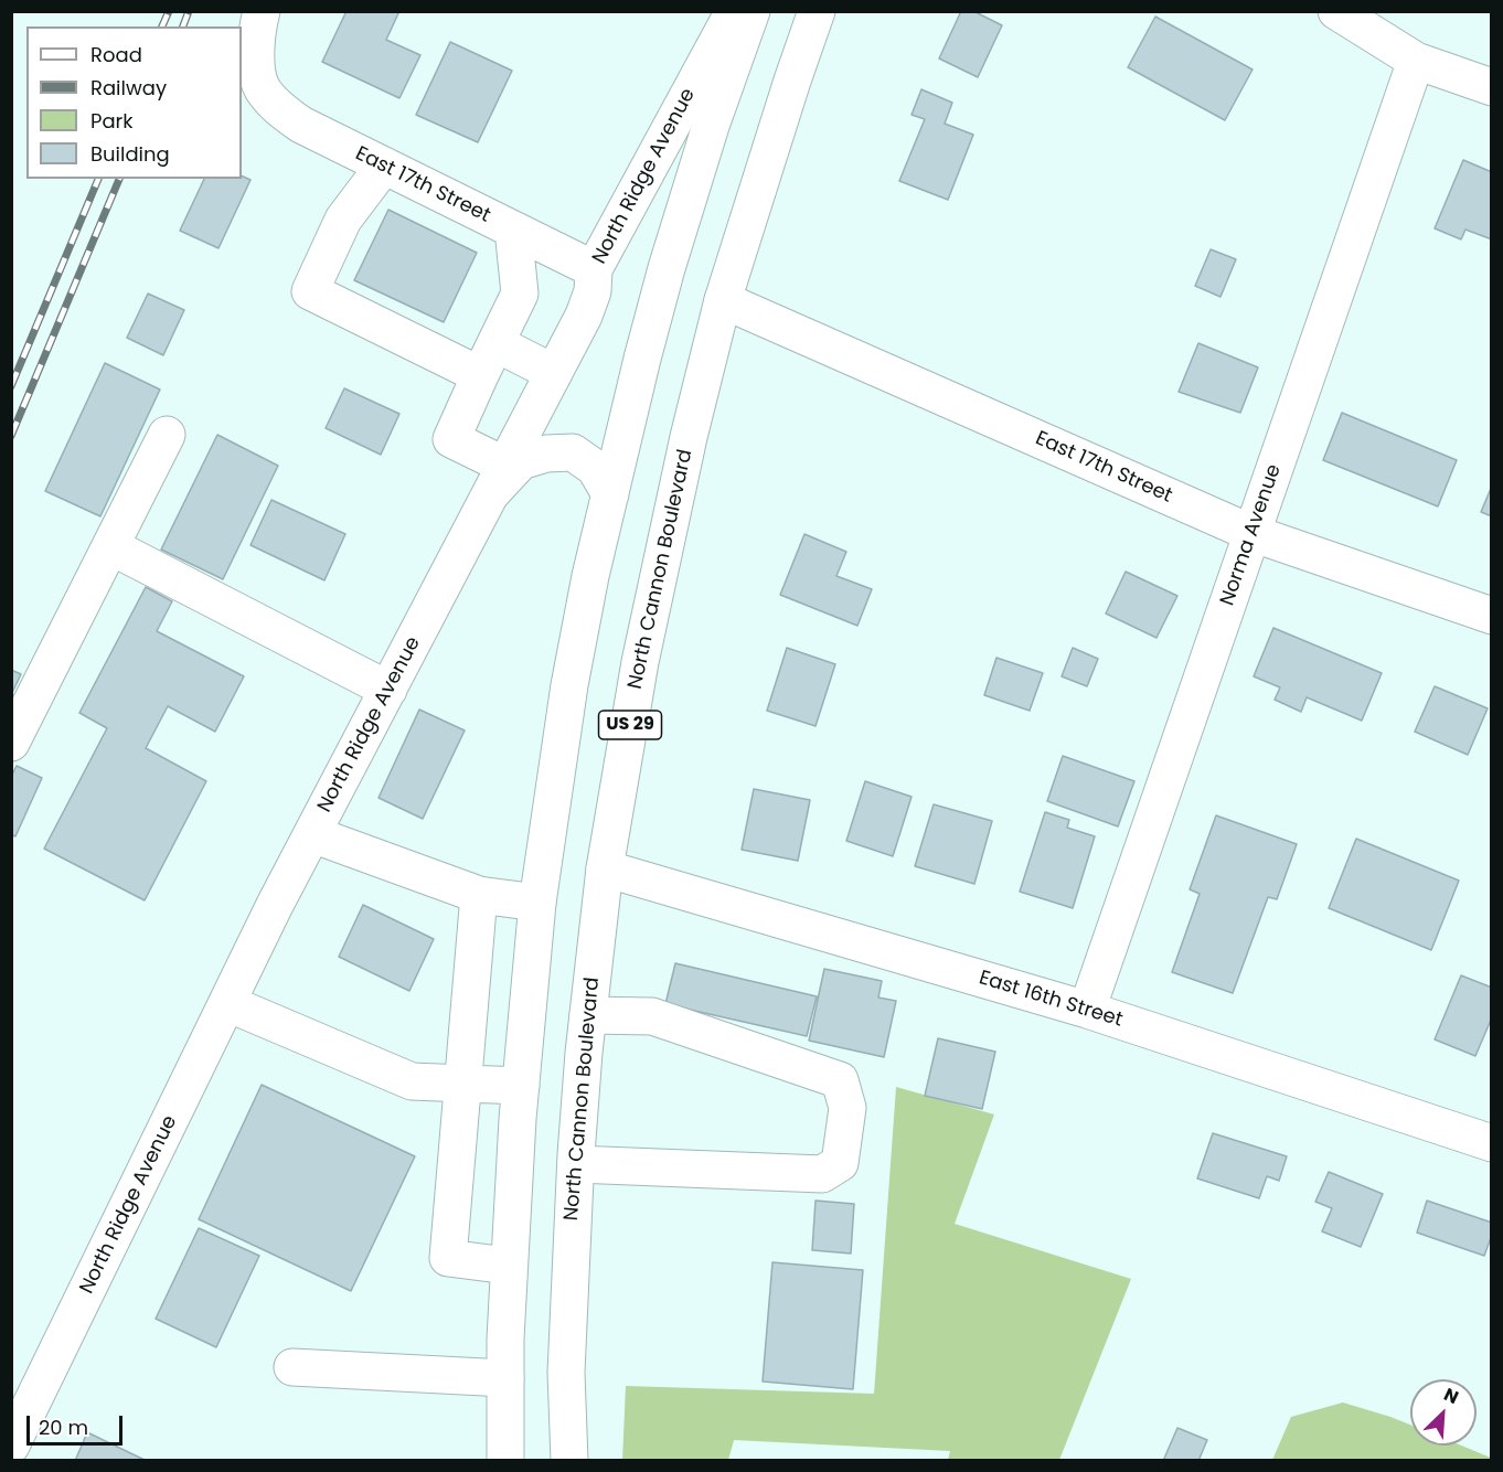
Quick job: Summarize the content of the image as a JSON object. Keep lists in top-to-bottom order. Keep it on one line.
{"streets":{"street":["North Ridge Avenue","East 17th Street","Norma Avenue","North Cannon Boulevard","US 29","East 16th Street"]},"crossings":[["North Ridge Avenue","East 17th Street"],["East 17th Street","Norma Avenue"],["East 17th Street","North Cannon Boulevard"],["Norma Avenue","East 16th Street"],["North Cannon Boulevard","East 16th Street"]],"legend":["Road","Railway","Park","Building"],"scale_bar":"20 m","north":"top right"}
